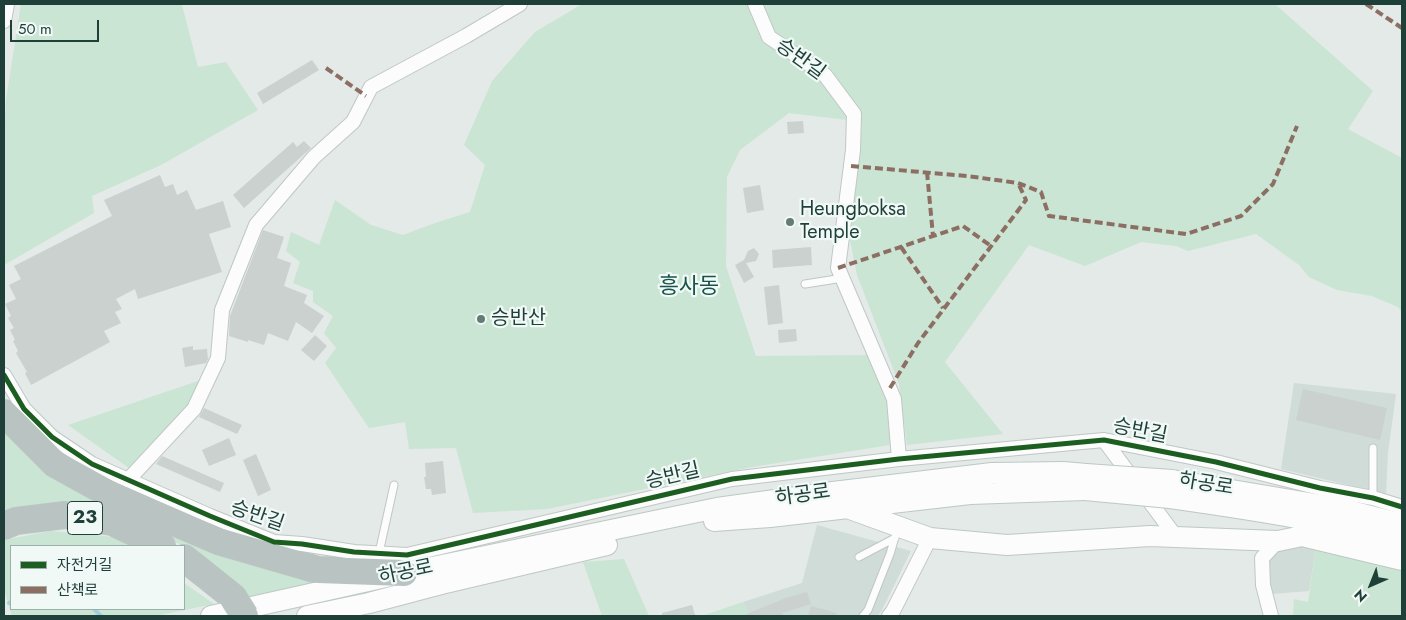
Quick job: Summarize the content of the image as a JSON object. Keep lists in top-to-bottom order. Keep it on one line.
{"streets":{"highway":["23"],"street":["승반길","하공로"]},"districts":["흥사동"],"places":["Heungboksa Temple","승반산"],"legend":["자전거길","산책로"],"scale_bar":"50 m","north":"bottom left"}
